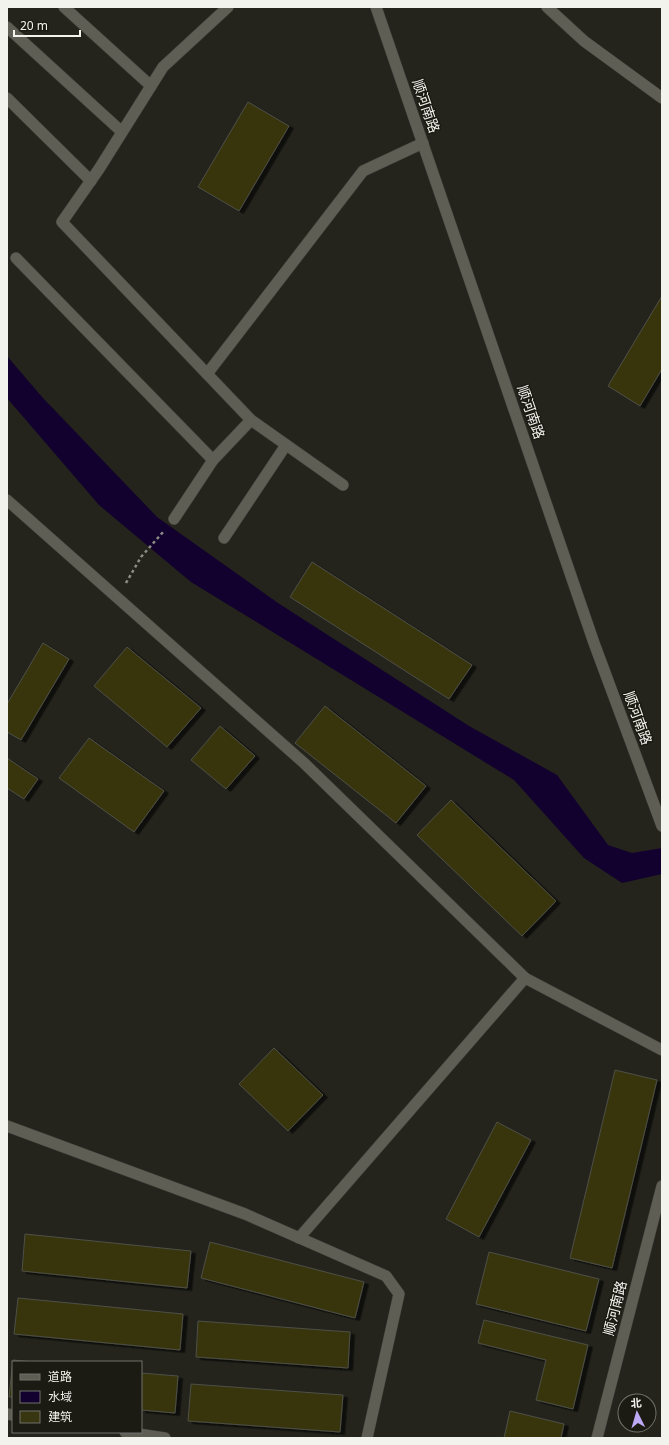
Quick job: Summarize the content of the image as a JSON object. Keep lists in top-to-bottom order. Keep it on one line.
{"streets":{"street":["顺河南路"]},"legend":["道路","水域","建筑"],"scale_bar":"20 m","north":"top"}
